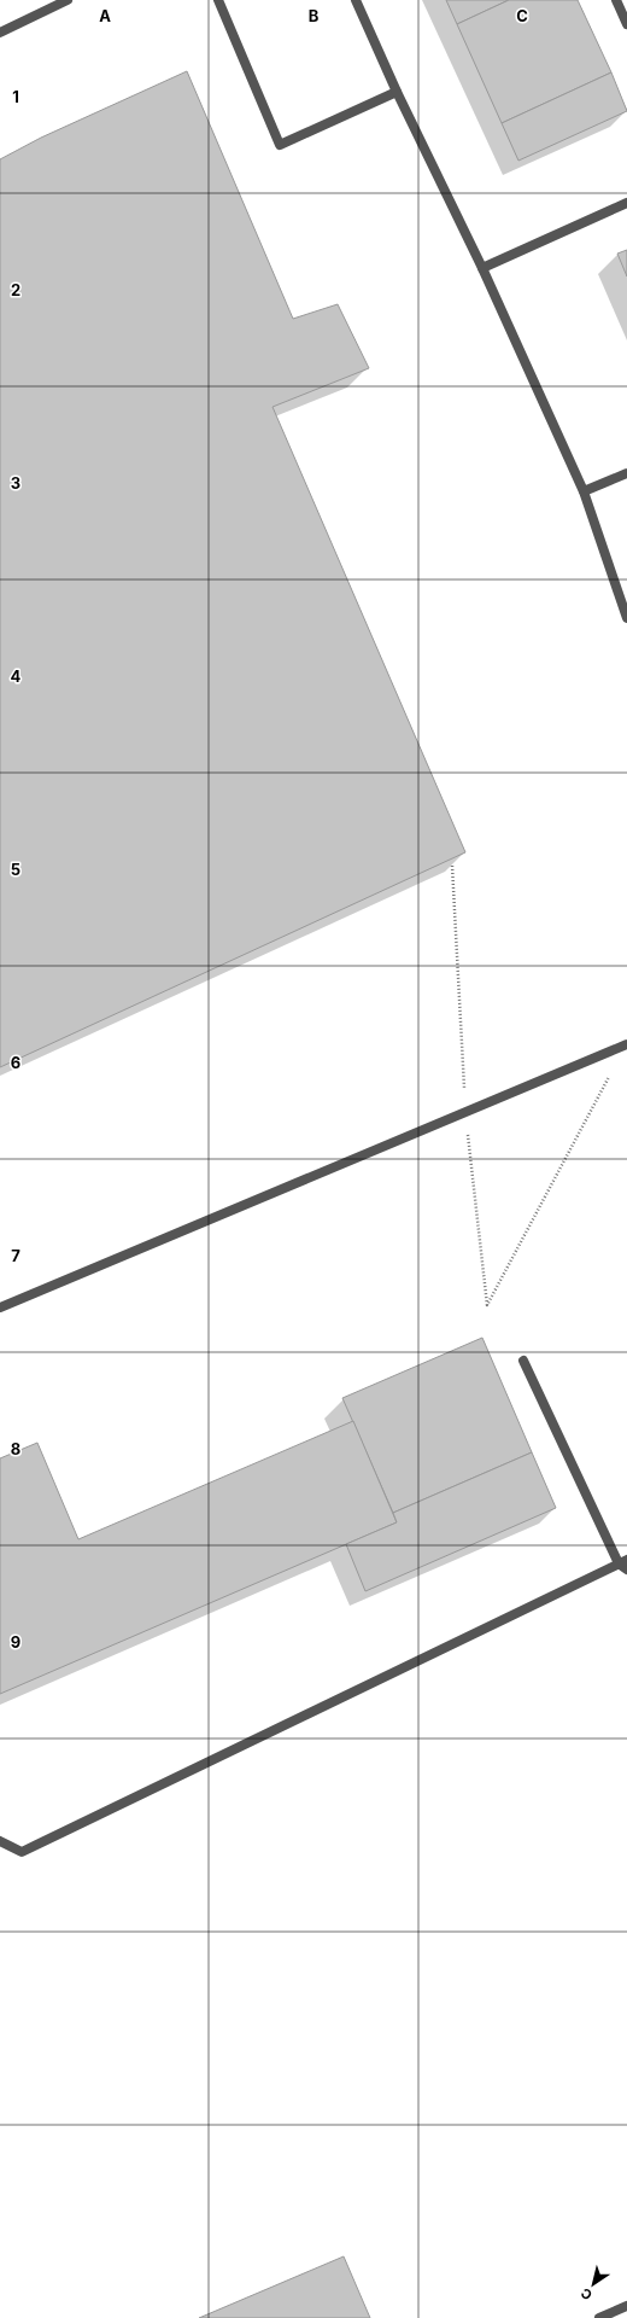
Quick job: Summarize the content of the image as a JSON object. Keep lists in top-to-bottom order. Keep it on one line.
{"north":"bottom left","grid":{"columns":["A","B","C"],"rows":["1","2","3","4","5","6","7","8","9"]}}
